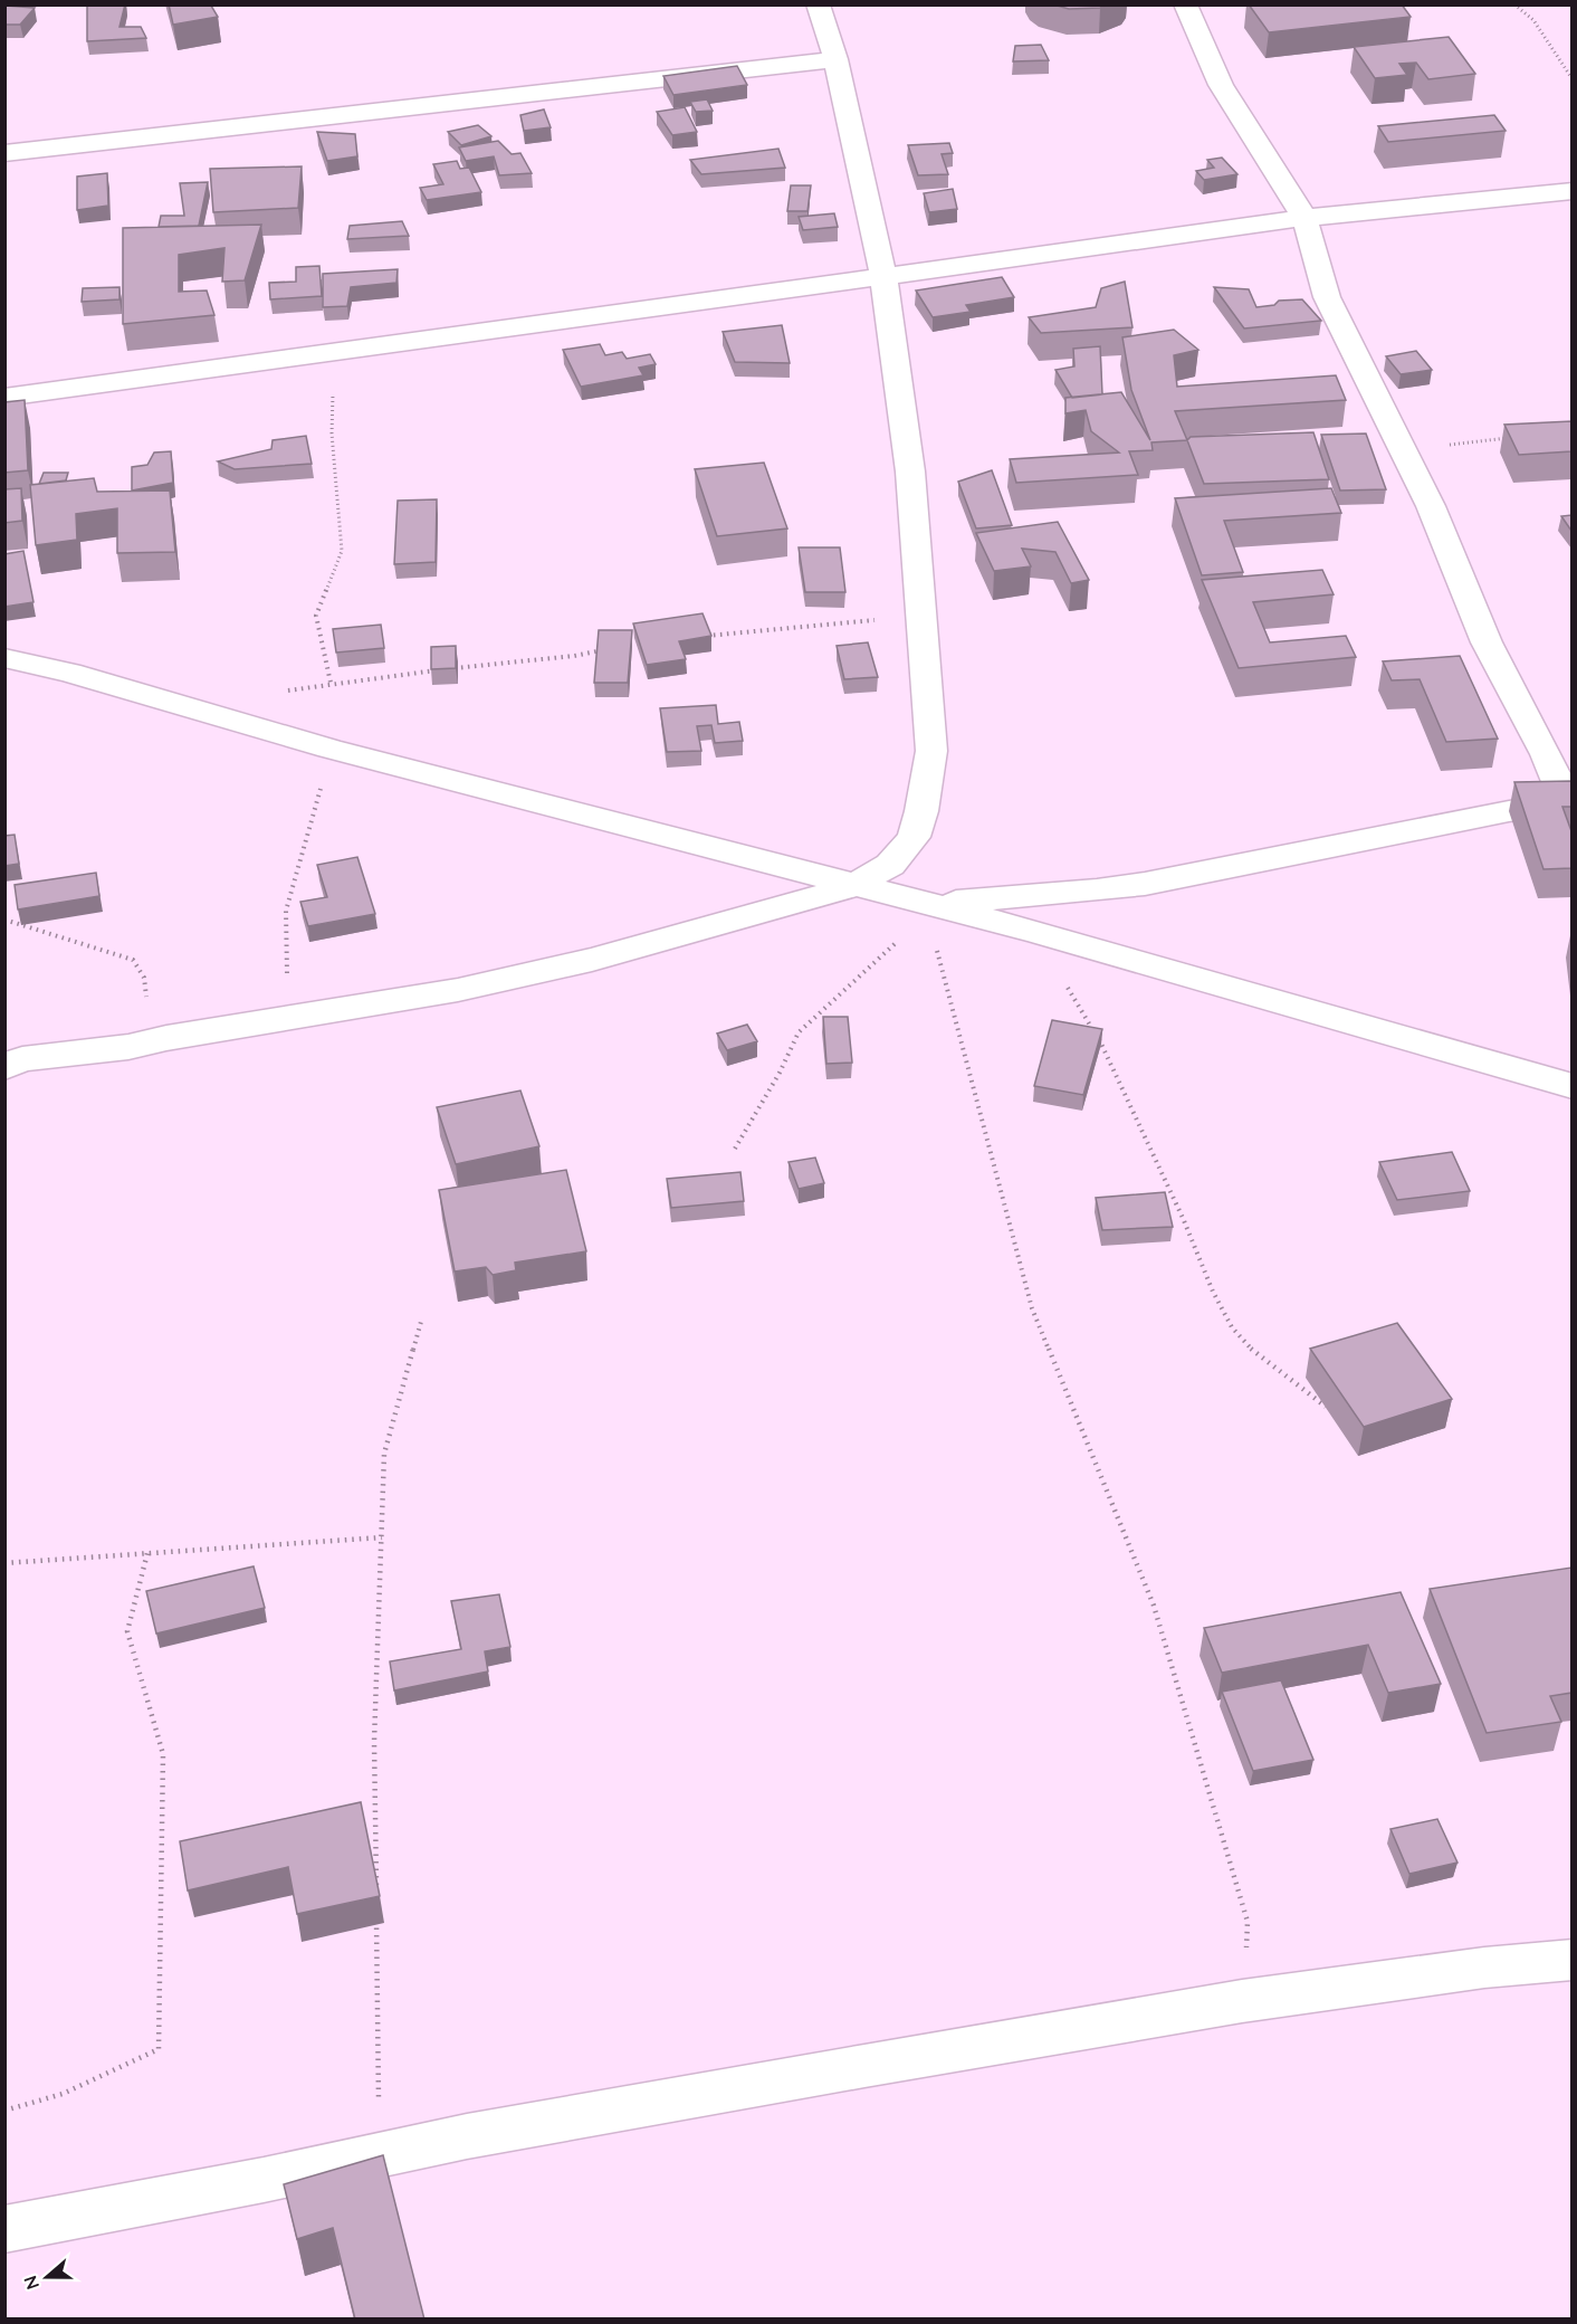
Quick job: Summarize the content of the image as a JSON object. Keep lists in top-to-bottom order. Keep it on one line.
{"north":"left"}
